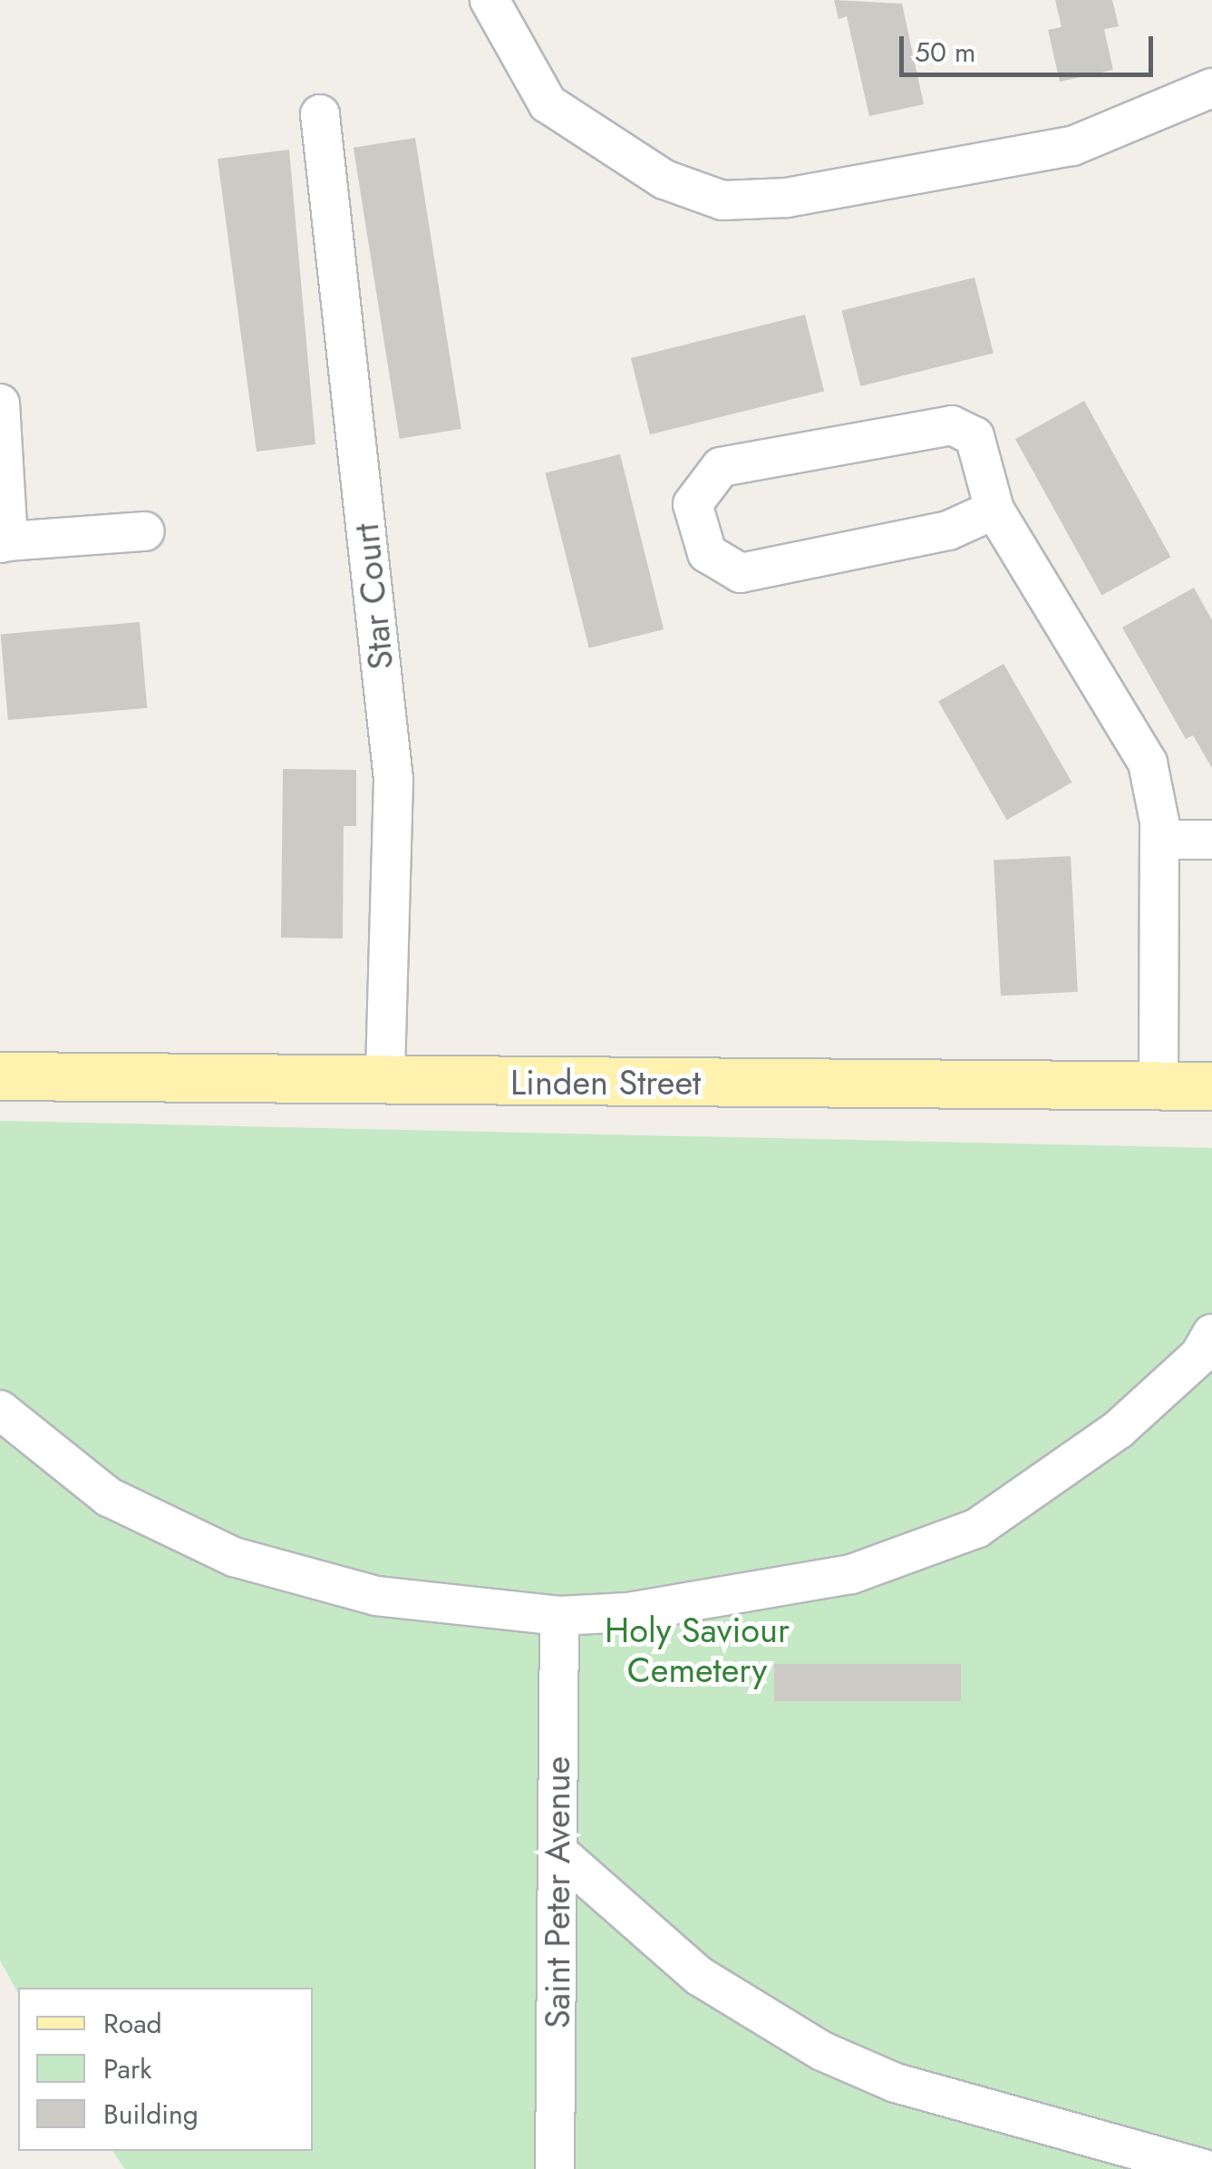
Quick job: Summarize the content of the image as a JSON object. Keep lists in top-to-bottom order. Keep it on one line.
{"streets":{"main road":["Linden Street"],"street":["Star Court","Saint Peter Avenue"]},"crossings":[["Star Court","Linden Street"]],"parks":["Holy Saviour Cemetery"],"legend":["Road","Park","Building"],"scale_bar":"50 m"}
